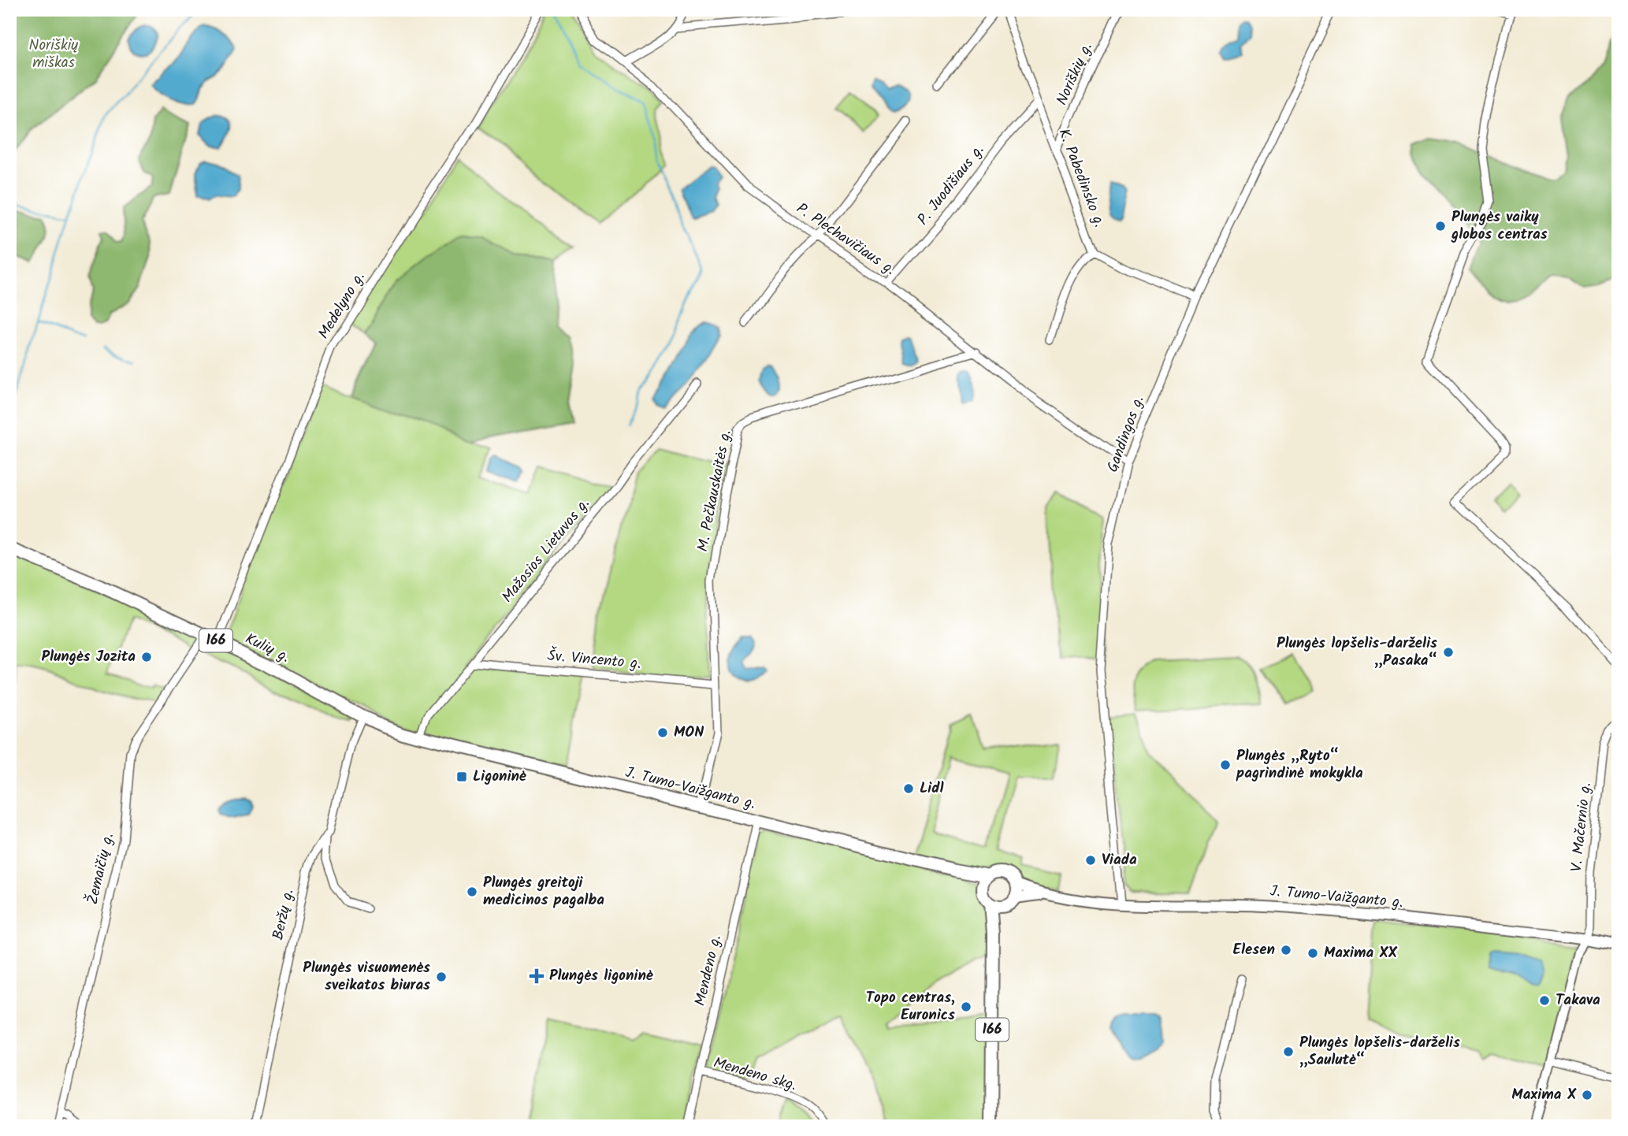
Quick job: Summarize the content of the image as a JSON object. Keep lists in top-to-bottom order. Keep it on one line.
{"streets":{"main road":["166","Kulių g.","J. Tumo-Vaižganto g."],"street":["Noriškių g.","K. Pabedinsko g.","P. Juodišiaus g.","P. Plechavičiaus g.","Medelyno g.","Gandingos g.","M. Pečkauskaitės g.","Mažosios Lietuvos g.","Šv. Vincento g.","V. Mačernio g.","Žemaičių g.","Beržų g.","Mendeno g.","Mendeno skg."]},"crossings":[["Noriškių g.","K. Pabedinsko g."],["K. Pabedinsko g.","P. Juodišiaus g."],["K. Pabedinsko g.","Gandingos g."],["P. Juodišiaus g.","P. Plechavičiaus g."],["P. Plechavičiaus g.","Gandingos g."],["P. Plechavičiaus g.","M. Pečkauskaitės g."],["Medelyno g.","Kulių g."],["Gandingos g.","J. Tumo-Vaižganto g."],["M. Pečkauskaitės g.","Šv. Vincento g."],["M. Pečkauskaitės g.","J. Tumo-Vaižganto g."],["Mažosios Lietuvos g.","Kulių g."],["Mažosios Lietuvos g.","Šv. Vincento g."],["Mažosios Lietuvos g.","J. Tumo-Vaižganto g."],["166","J. Tumo-Vaižganto g."],["Kulių g.","J. Tumo-Vaižganto g."],["Kulių g.","Žemaičių g."],["Kulių g.","Beržų g."],["J. Tumo-Vaižganto g.","V. Mačernio g."],["J. Tumo-Vaižganto g.","Mendeno g."],["Mendeno g.","Mendeno skg."]],"parks":["Noriškių miškas"],"places":{"other":["Plungės vaikų globos centras","Plungės lopšelis-darželis „Pasaka“","Plungės Jozita","MON","Plungės „Ryto“ pagrindinė mokykla","Lidl","Viada","Plungės greitoji medicinos pagalba","Elesen","Maxima XX","Plungės visuomenės sveikatos biuras","Takava","Topo centras, Euronics","Plungės lopšelis-darželis „Saulutė“","Maxima X"],"transit":["Ligoninė"],"health":["Plungės ligoninė"]}}
